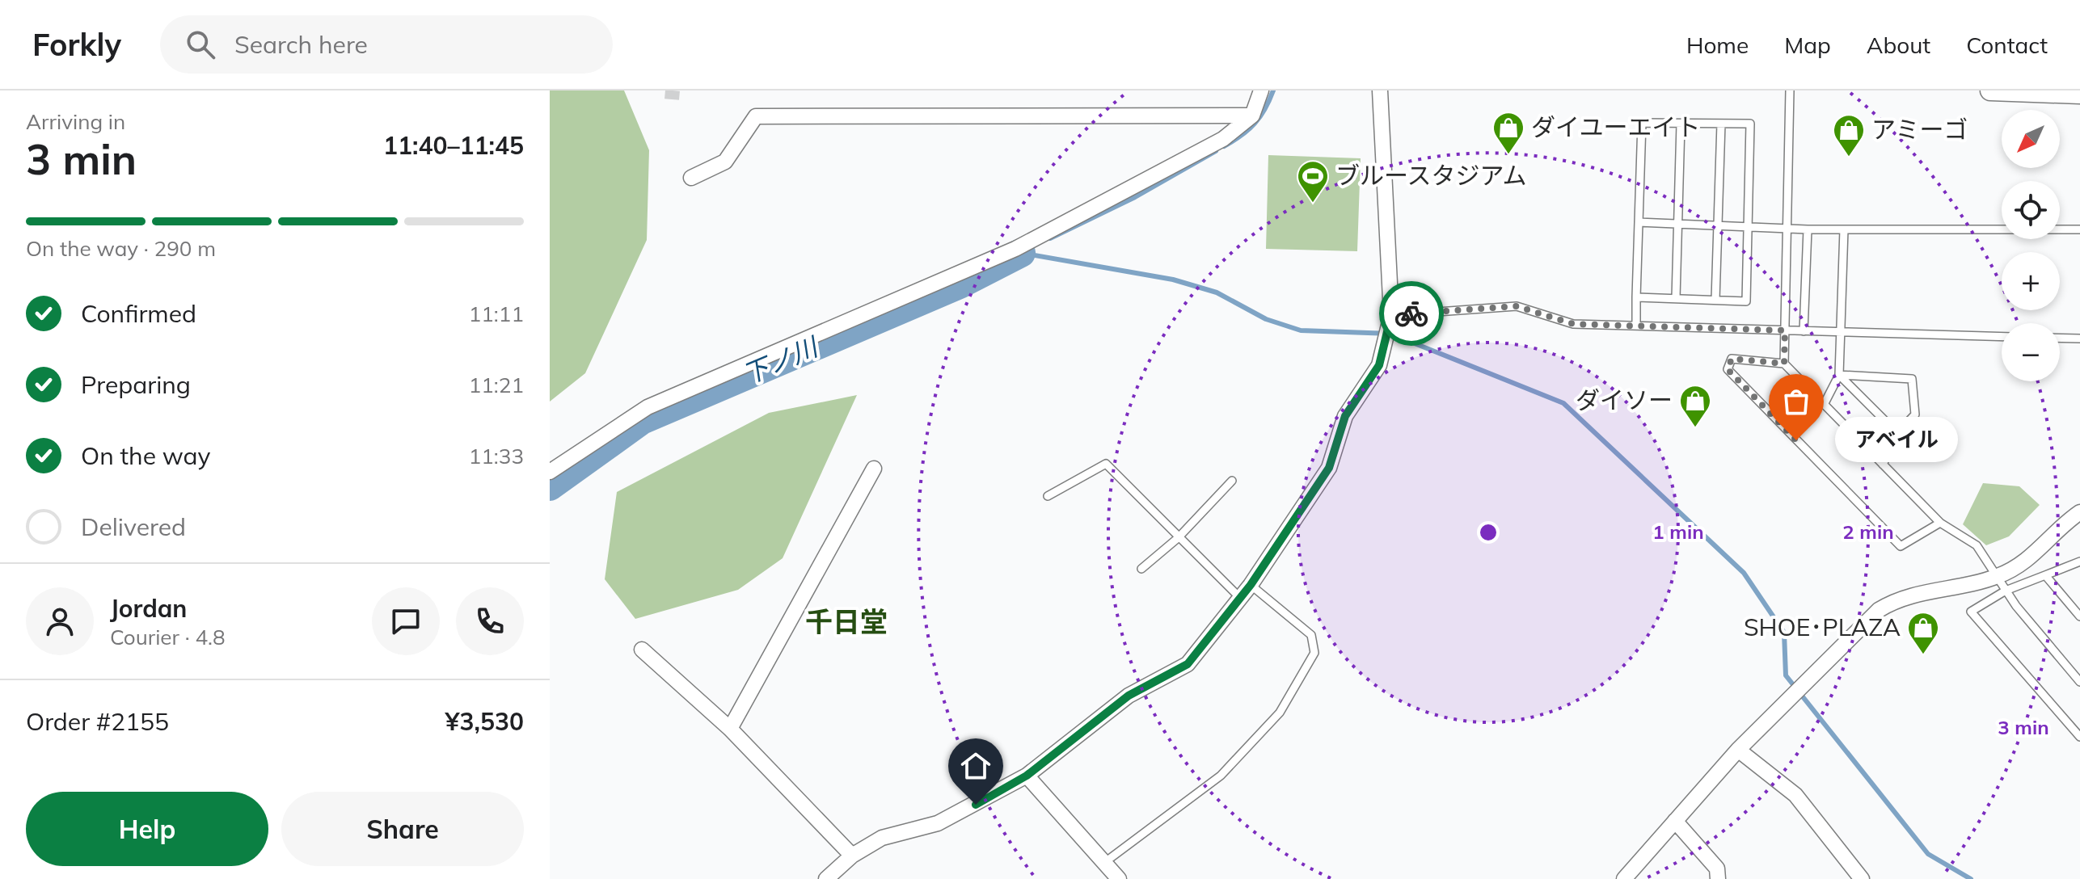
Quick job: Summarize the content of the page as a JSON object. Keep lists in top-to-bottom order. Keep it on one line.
{"districts":["千日堂"],"water":["下ノ川"],"places":{"shop":["ダイユーエイト","アミーゴ","ダイソー","SHOE･PLAZA"],"sports":["ブルースタジアム"],"other":["アベイル"]},"north":"bottom left","page":{"header":"Forkly","search":"Search here","nav":["Home","Map","About","Contact"],"heading":["3 min","Arriving in","11:40–11:45"],"panel":["Jordan","Courier · 4.8","Order #2155","¥3,530"],"map_buttons":["+","−"],"bar":"On the way · 290 m","list":[["Confirmed","11:11"],["Preparing","11:21"],["On the way","11:33"],"Delivered"],"bubble":"アベイル","buttons":["Help","Share"]},"rings":["1 min","2 min","3 min"]}
